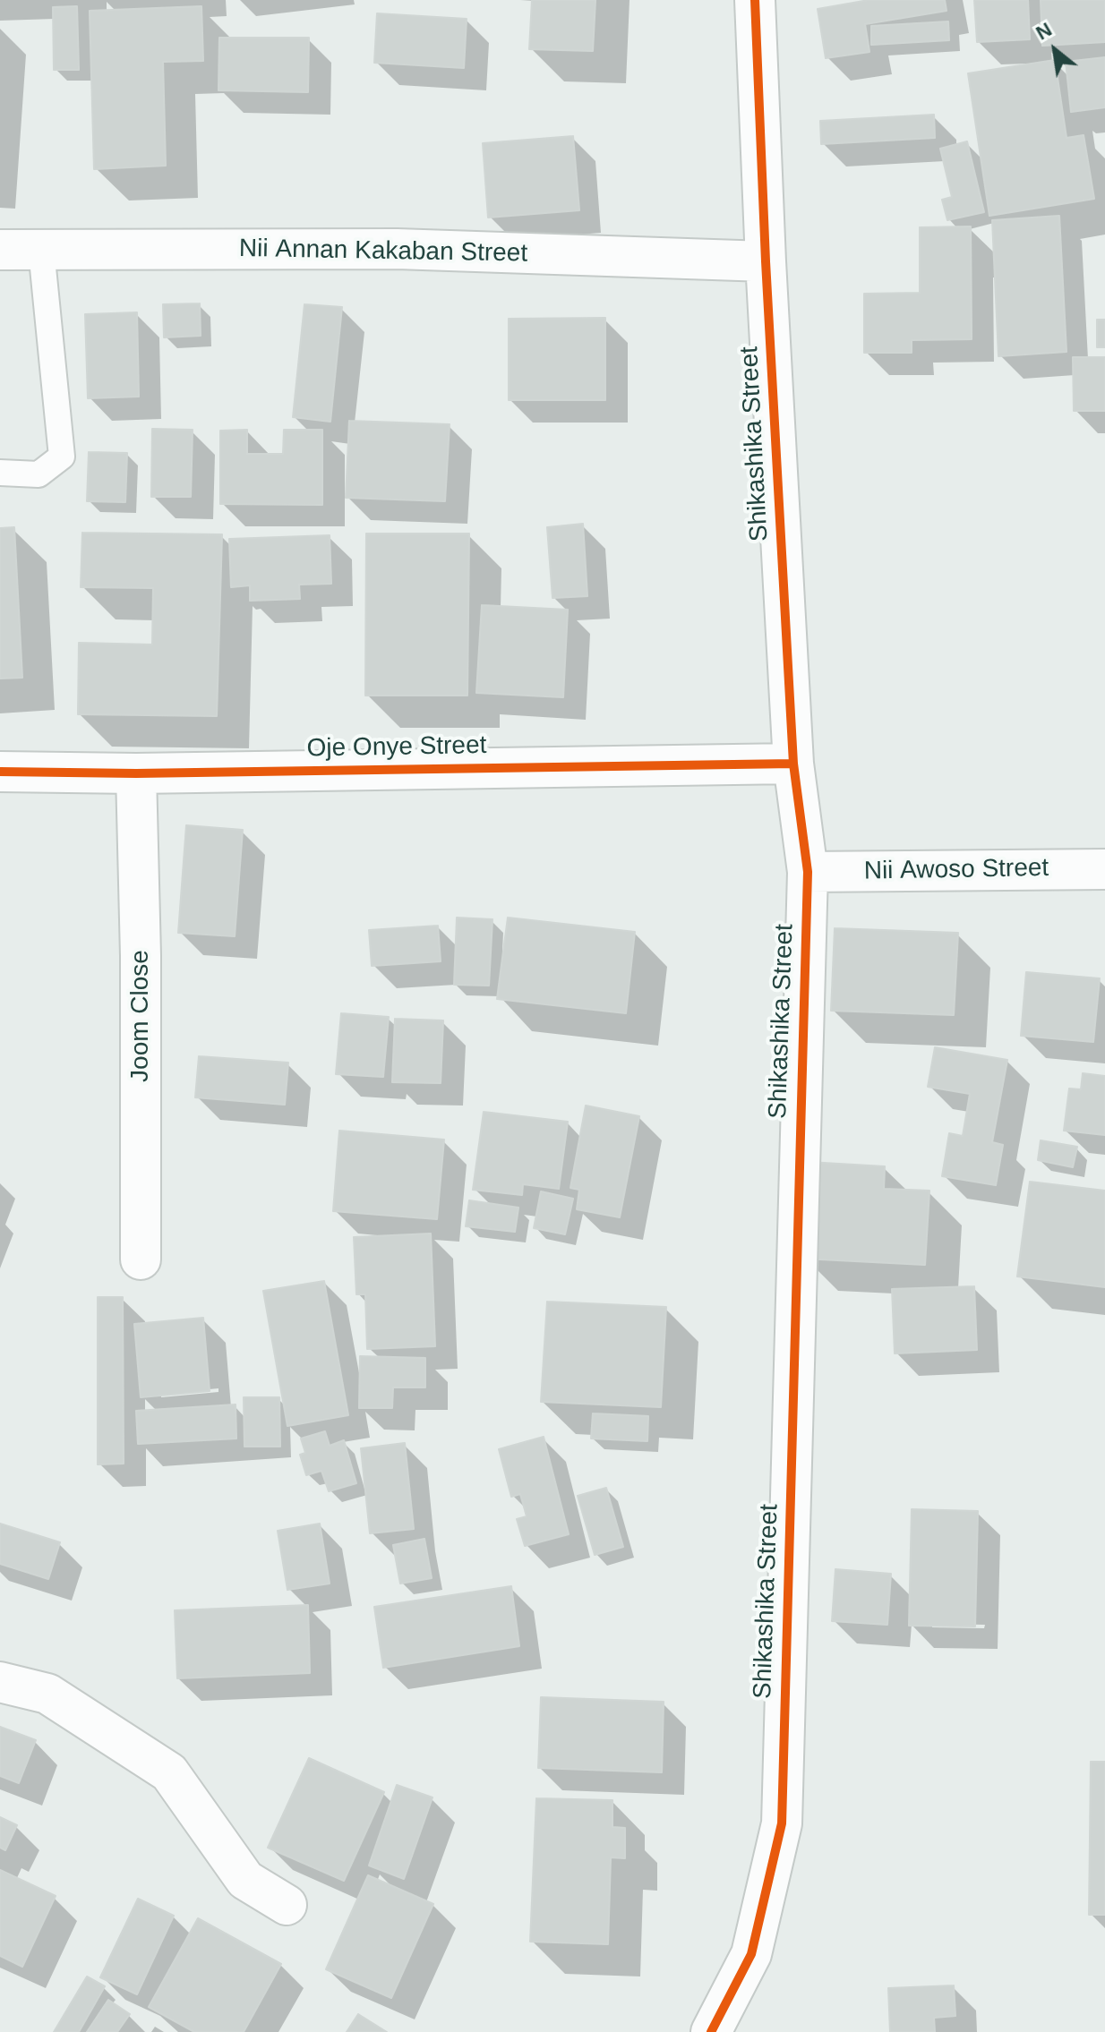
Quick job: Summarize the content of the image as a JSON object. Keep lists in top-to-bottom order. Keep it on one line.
{"streets":{"street":["Nii Annan Kakaban Street","Shikashika Street","Oje Onye Street","Nii Awoso Street","Joom Close"]},"crossings":[["Nii Annan Kakaban Street","Shikashika Street"],["Shikashika Street","Oje Onye Street"],["Shikashika Street","Nii Awoso Street"],["Oje Onye Street","Joom Close"]],"north":"top left"}
